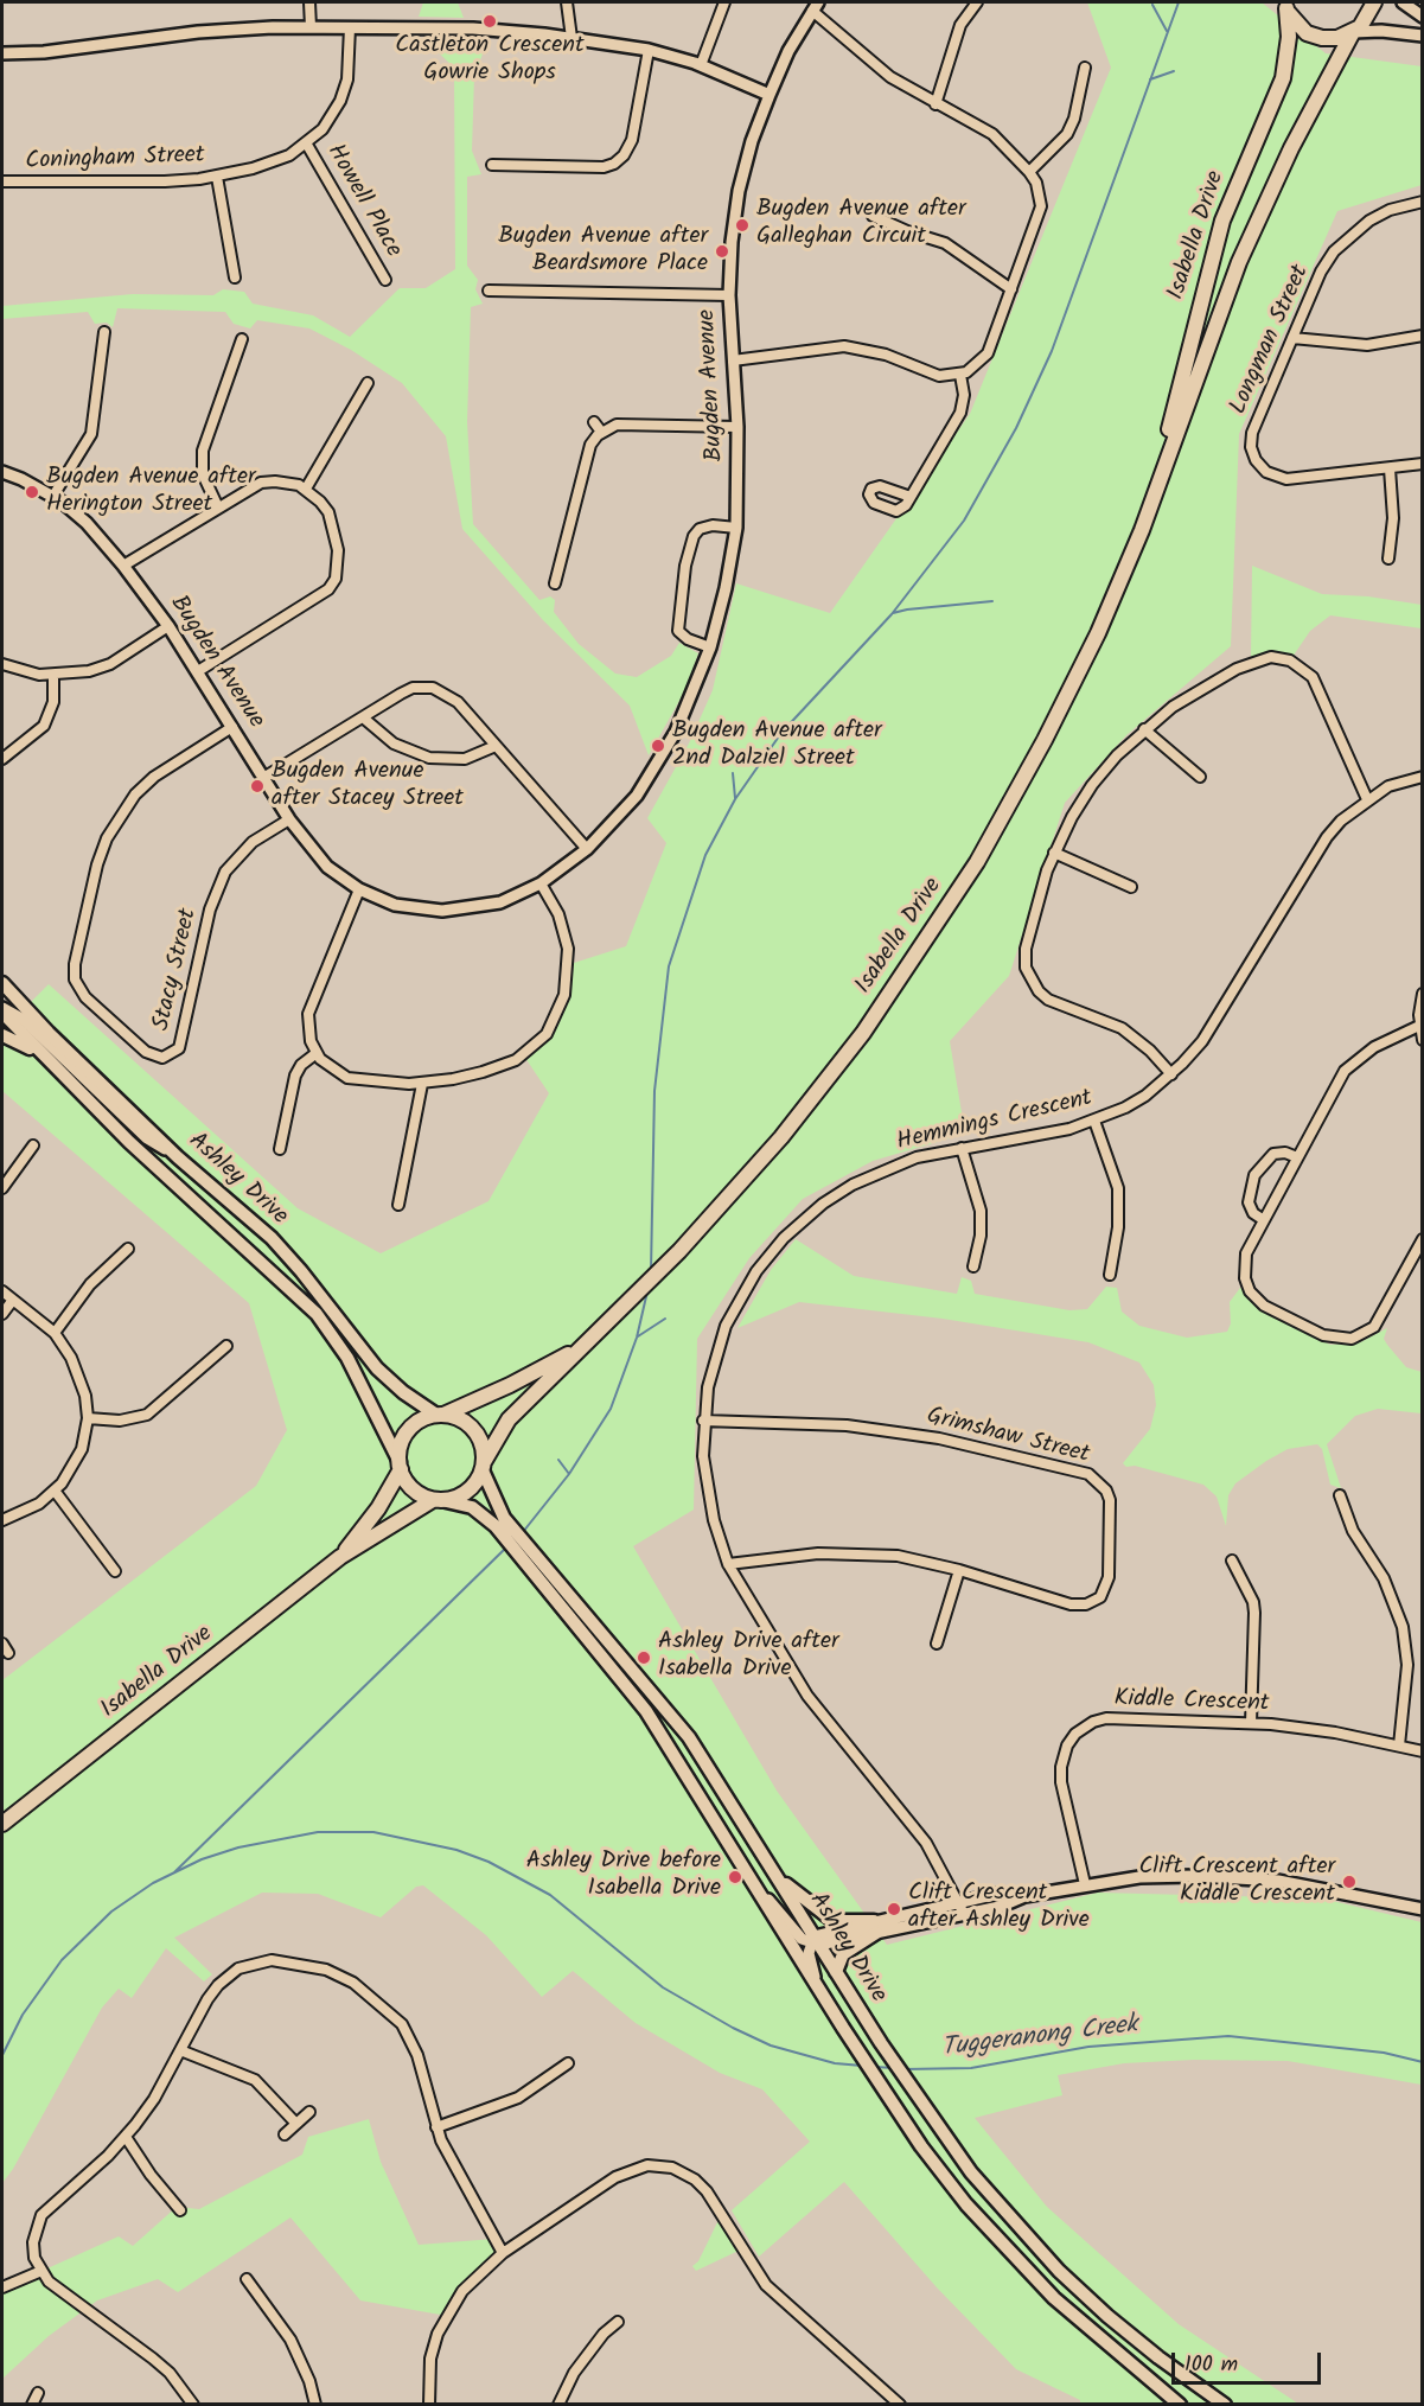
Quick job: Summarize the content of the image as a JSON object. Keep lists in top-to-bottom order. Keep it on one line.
{"streets":{"main road":["Isabella Drive","Ashley Drive"],"street":["Coningham Street","Howell Place","Longman Street","Bugden Avenue","Stacy Street","Hemmings Crescent","Grimshaw Street","Kiddle Crescent"]},"crossings":[["Coningham Street","Howell Place"],["Isabella Drive","Ashley Drive"],["Bugden Avenue","Stacy Street"],["Hemmings Crescent","Grimshaw Street"]],"water":["Tuggeranong Creek"],"places":["Castleton Crescent Gowrie Shops","Bugden Avenue after Galleghan Circuit","Bugden Avenue after Beardsmore Place","Bugden Avenue after Herington Street","Bugden Avenue after 2nd Dalziel Street","Bugden Avenue after Stacey Street","Ashley Drive after Isabella Drive","Ashley Drive before Isabella Drive","Clift Crescent after Kiddle Crescent","Clift Crescent after Ashley Drive"],"scale_bar":"100 m"}
